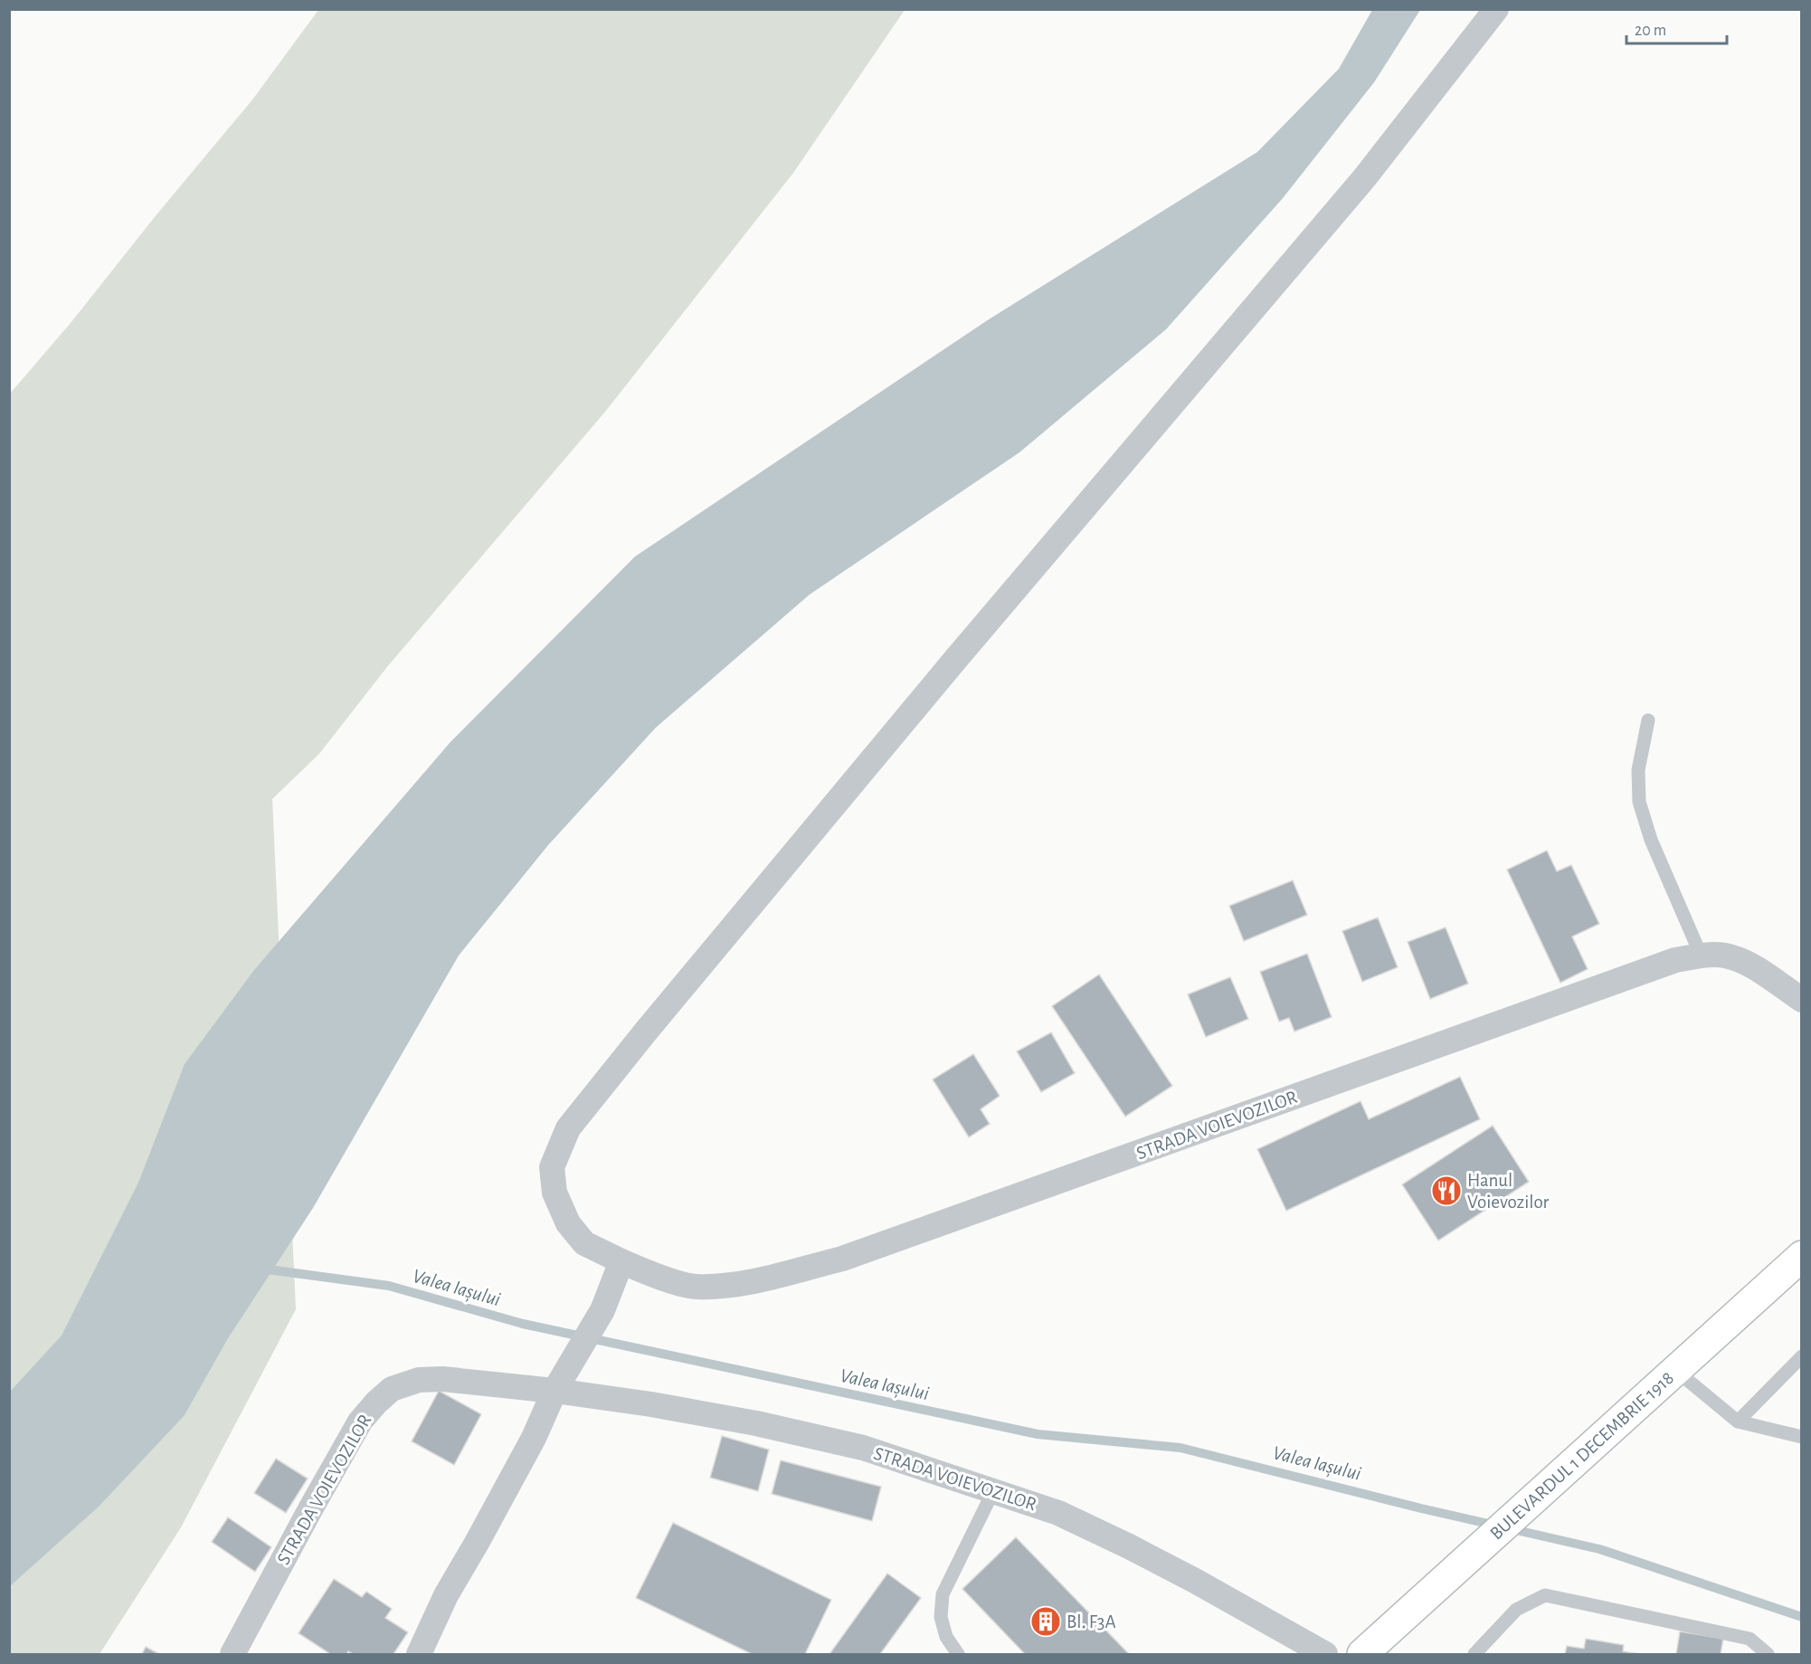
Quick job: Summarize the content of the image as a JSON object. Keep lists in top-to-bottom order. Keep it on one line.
{"streets":{"main road":["BULEVARDUL 1 DECEMBRIE 1918"],"street":["STRADA VOIEVOZILOR"]},"water":["Valea Iașului"],"places":{"restaurant":["Hanul Voievozilor"],"building":["Bl. F3A"]},"scale_bar":"20 m"}
